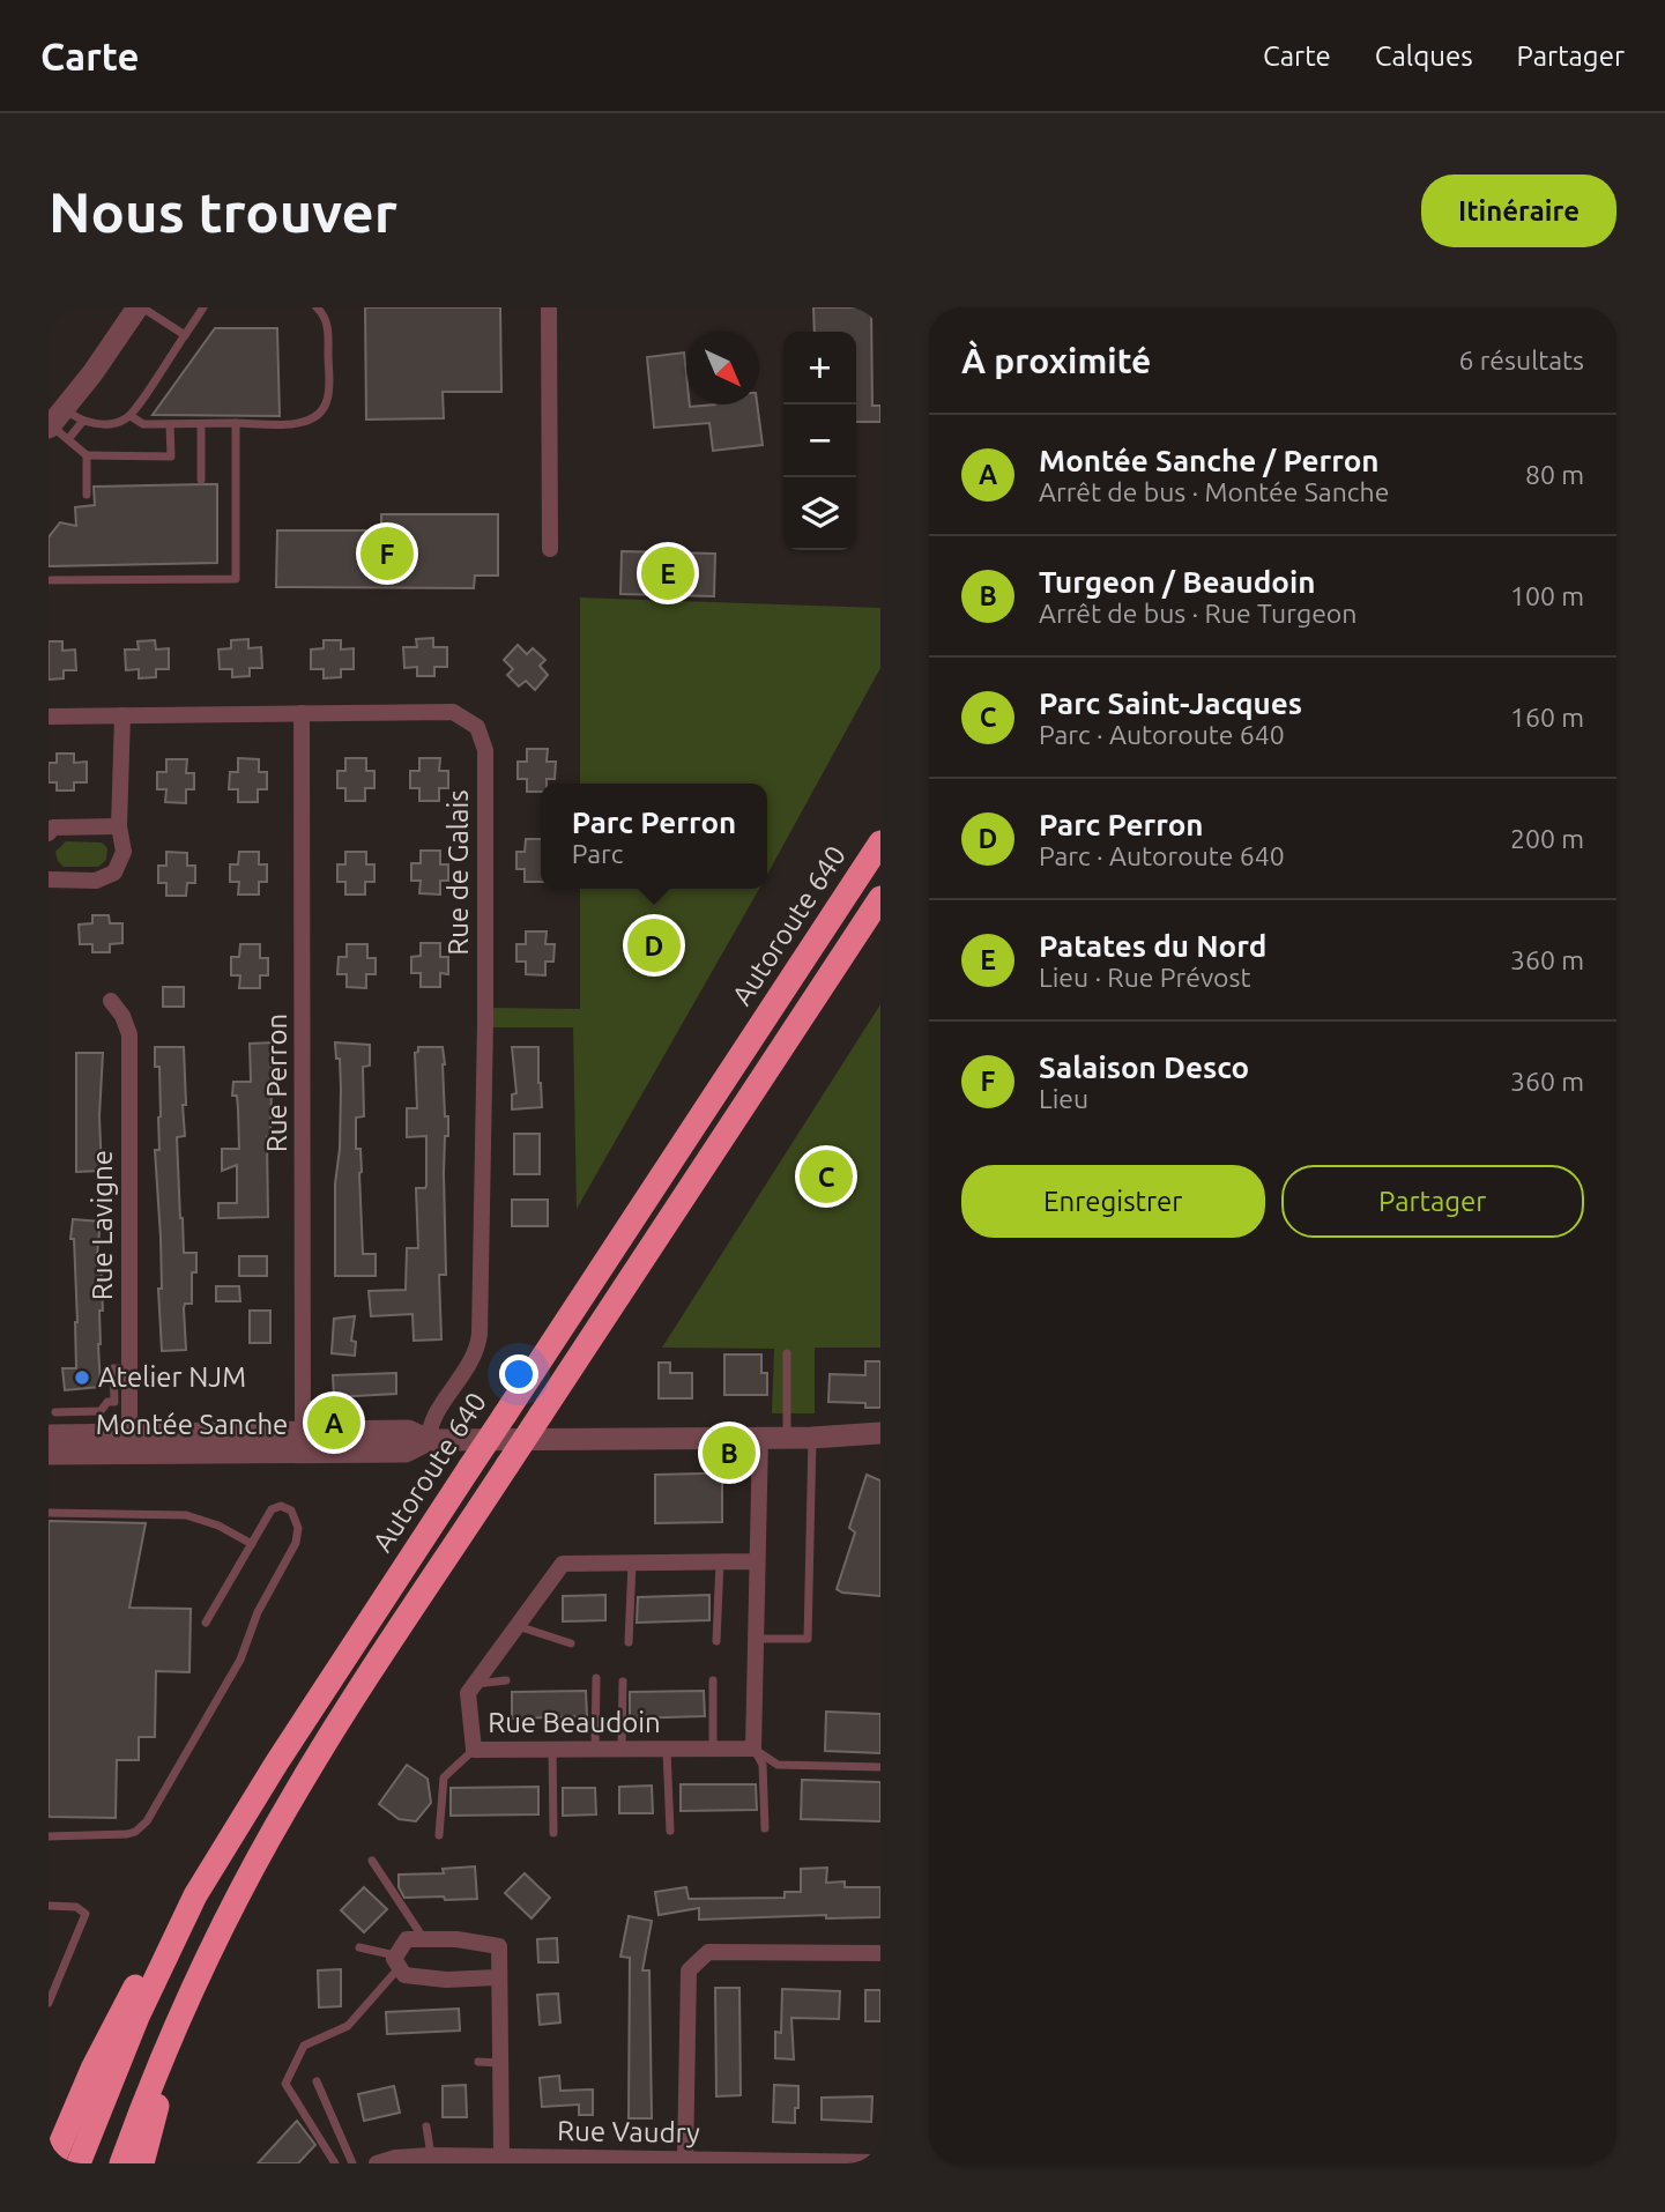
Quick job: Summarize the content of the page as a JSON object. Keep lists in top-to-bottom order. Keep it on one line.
{"streets":{"highway":["Autoroute 640"],"street":["Rue de Galais","Rue Perron","Rue Lavigne","Montée Sanche","Rue Beaudoin","Rue Vaudry"]},"crossings":[["Rue de Galais","Rue Perron"],["Rue de Galais","Montée Sanche"],["Rue Perron","Montée Sanche"],["Rue Lavigne","Montée Sanche"]],"places":["Atelier NJM"],"north":"bottom right","page":{"header":"Carte","nav":["Carte","Calques","Partager"],"buttons":["Itinéraire",["Enregistrer","Partager"]],"title":"Nous trouver","heading":["À proximité","6 résultats"],"map_buttons":["+","−"],"list":[{"mark":"A","name":"Montée Sanche / Perron","note":"Arrêt de bus · Montée Sanche","value":"80 m"},{"mark":"B","name":"Turgeon / Beaudoin","note":"Arrêt de bus · Rue Turgeon","value":"100 m"},{"mark":"C","name":"Parc Saint-Jacques","note":"Parc · Autoroute 640","value":"160 m"},{"mark":"D","name":"Parc Perron","note":"Parc · Autoroute 640","value":"200 m"},{"mark":"E","name":"Patates du Nord","note":"Lieu · Rue Prévost","value":"360 m"},{"mark":"F","name":"Salaison Desco","note":"Lieu","value":"360 m"}],"pins":["F","E","D","C","A","B"],"popup":["Parc Perron","Parc"]}}
